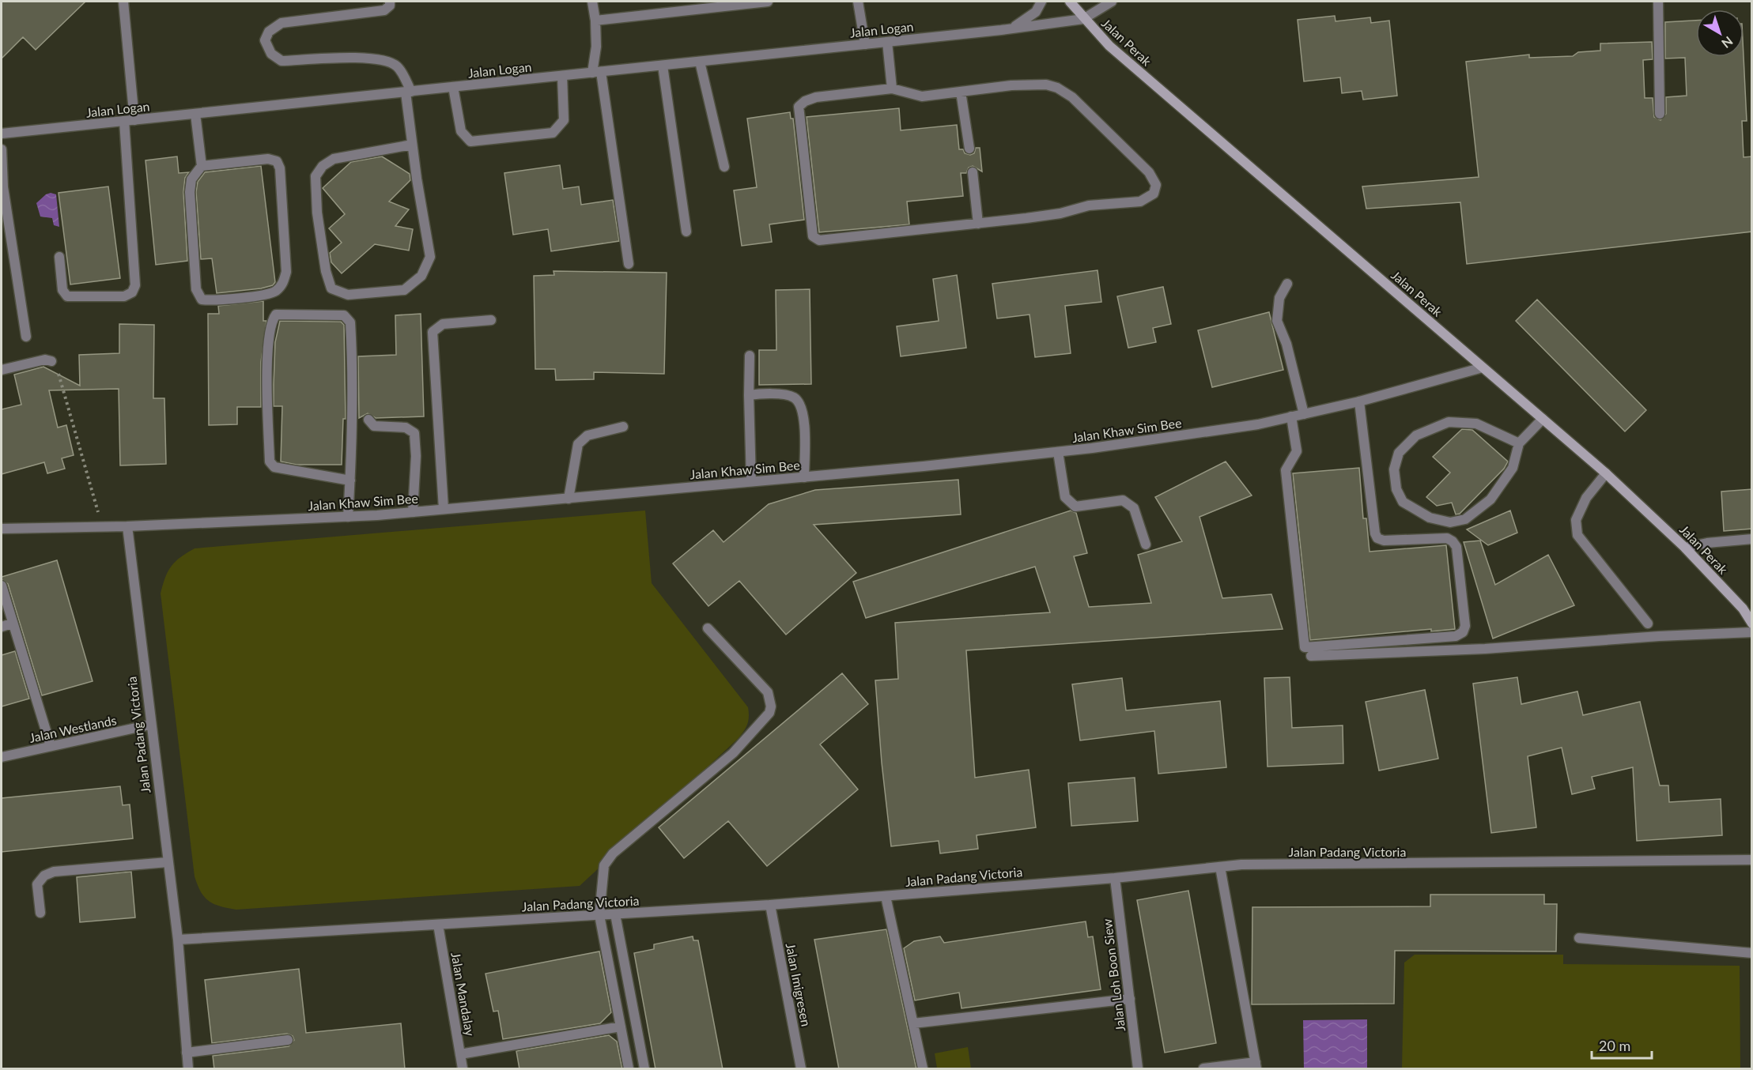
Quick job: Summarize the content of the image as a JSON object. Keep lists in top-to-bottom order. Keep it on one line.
{"streets":{"main road":["Jalan Perak"],"street":["Jalan Logan","Jalan Khaw Sim Bee","Jalan Westlands","Jalan Padang Victoria","Jalan Loh Boon Siew","Jalan Imigresen","Jalan Mandalay"]},"crossings":[["Jalan Logan","Jalan Perak"],["Jalan Perak","Jalan Khaw Sim Bee"],["Jalan Khaw Sim Bee","Jalan Padang Victoria"],["Jalan Westlands","Jalan Padang Victoria"],["Jalan Padang Victoria","Jalan Loh Boon Siew"],["Jalan Padang Victoria","Jalan Imigresen"],["Jalan Padang Victoria","Jalan Mandalay"]],"scale_bar":"20 m","north":"bottom right"}
